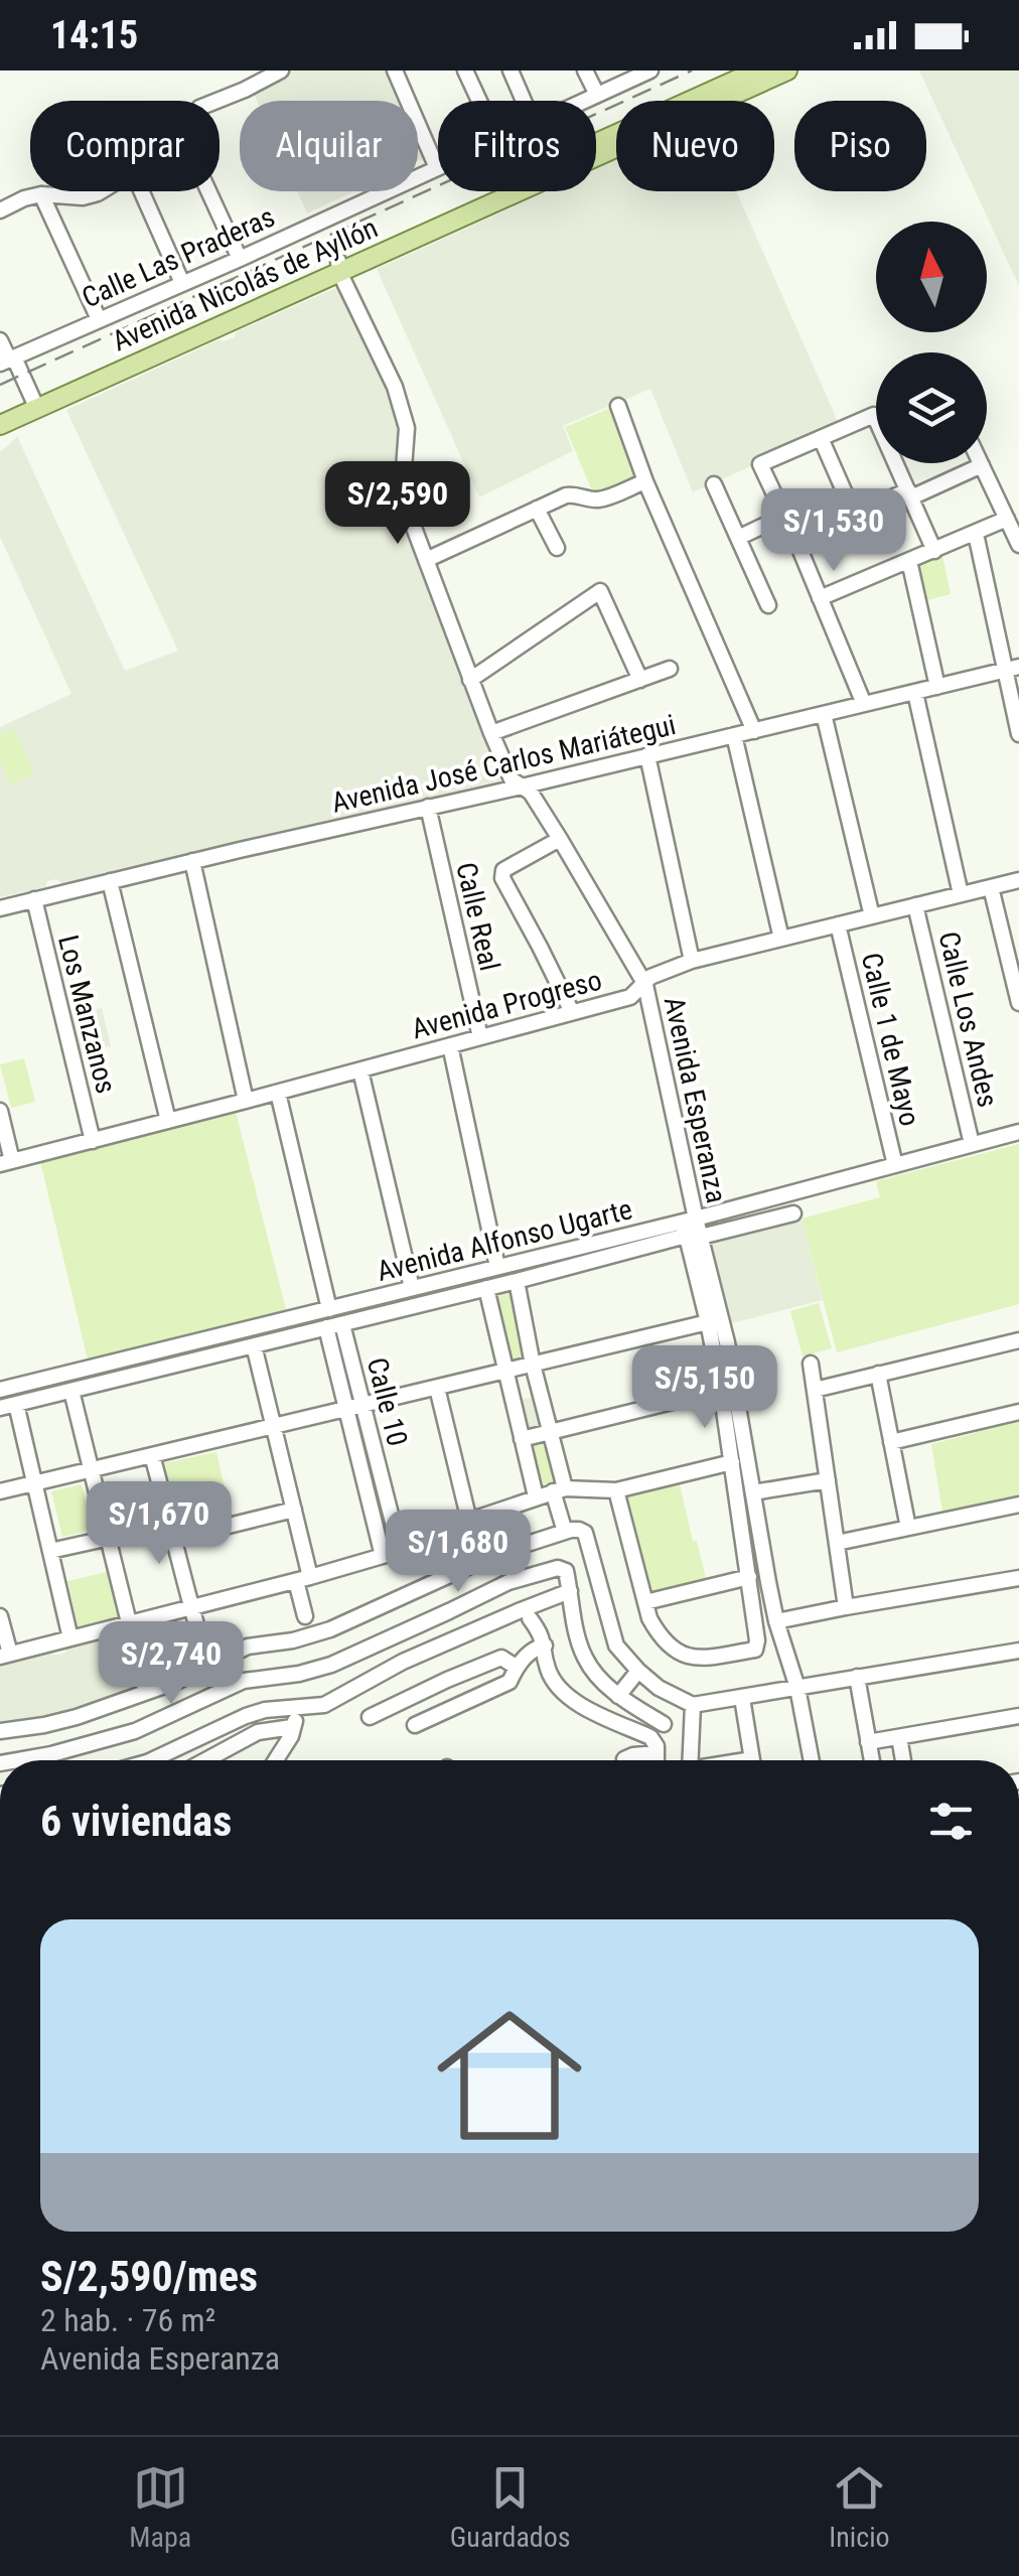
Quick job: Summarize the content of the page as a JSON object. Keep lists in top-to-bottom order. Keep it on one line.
{"streets":{"main road":["Avenida Nicolás de Ayllón"],"street":["Calle Las Praderas","Avenida José Carlos Mariátegui","Calle Real","Avenida Progreso","Los Manzanos","Calle Los Andes","Calle 1 de Mayo","Avenida Esperanza","Avenida Alfonso Ugarte","Calle 10"]},"crossings":[["Avenida Nicolás de Ayllón","Avenida Esperanza"],["Avenida José Carlos Mariátegui","Calle Real"],["Avenida José Carlos Mariátegui","Los Manzanos"],["Avenida José Carlos Mariátegui","Avenida Esperanza"],["Calle Real","Avenida Progreso"],["Avenida Progreso","Los Manzanos"],["Avenida Progreso","Calle Los Andes"],["Avenida Progreso","Calle 1 de Mayo"],["Avenida Progreso","Avenida Esperanza"],["Calle Los Andes","Avenida Alfonso Ugarte"],["Calle 1 de Mayo","Avenida Alfonso Ugarte"],["Avenida Esperanza","Avenida Alfonso Ugarte"],["Avenida Alfonso Ugarte","Calle 10"]],"north":"top","page":{"status":"14:15","chip":["Comprar","Alquilar","Filtros","Nuevo","Piso"],"price":["S/2,590","S/1,530","S/5,150","S/1,670","S/1,680","S/2,740"],"heading":"6 viviendas","list":[{"name":"S/2,590/mes","note":"2 hab. · 76 m² · Avenida Esperanza"}],"tabs":["Mapa","Guardados","Inicio"]}}
